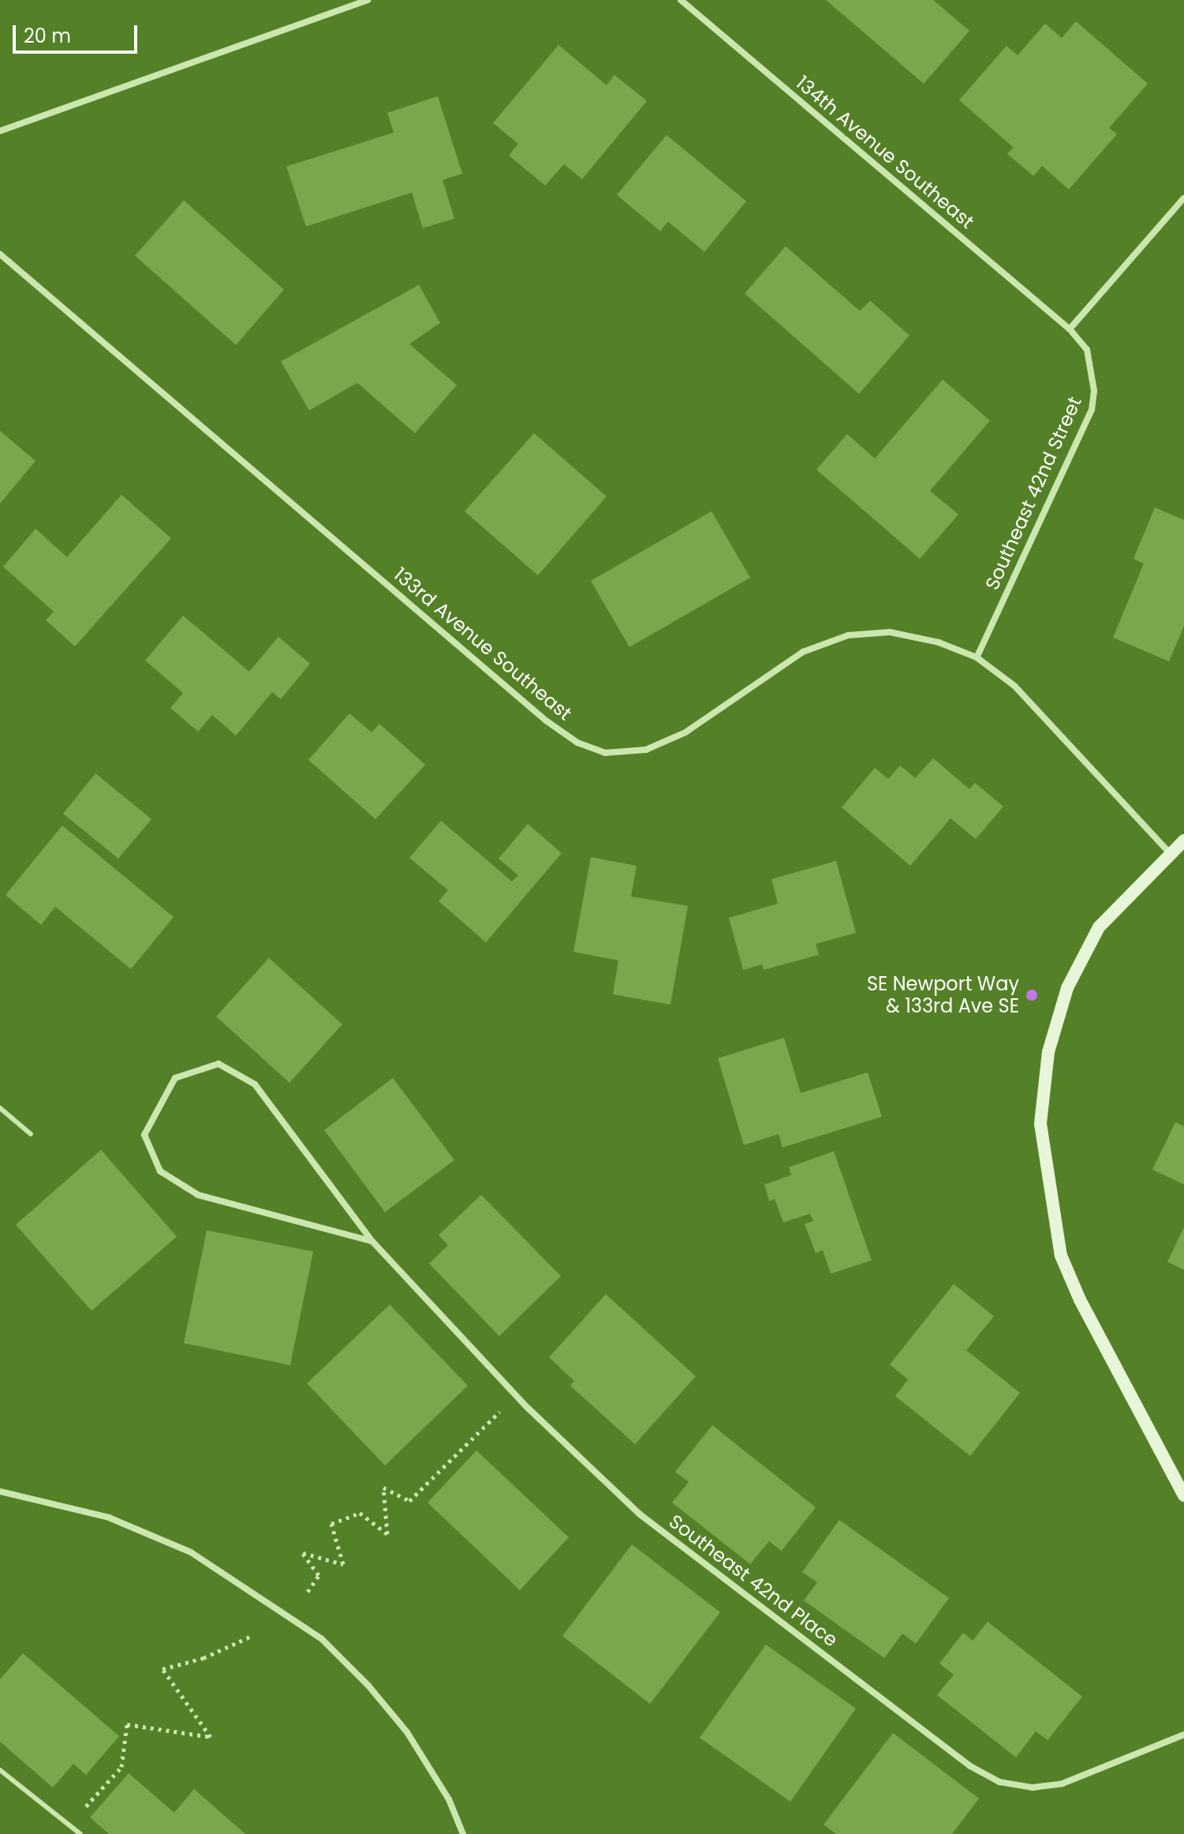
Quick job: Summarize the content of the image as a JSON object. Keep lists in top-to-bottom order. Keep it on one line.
{"streets":{"street":["134th Avenue Southeast","Southeast 42nd Street","133rd Avenue Southeast","Southeast 42nd Place"]},"crossings":[["134th Avenue Southeast","Southeast 42nd Street"],["Southeast 42nd Street","133rd Avenue Southeast"]],"places":["SE Newport Way & 133rd Ave SE"],"scale_bar":"20 m"}
